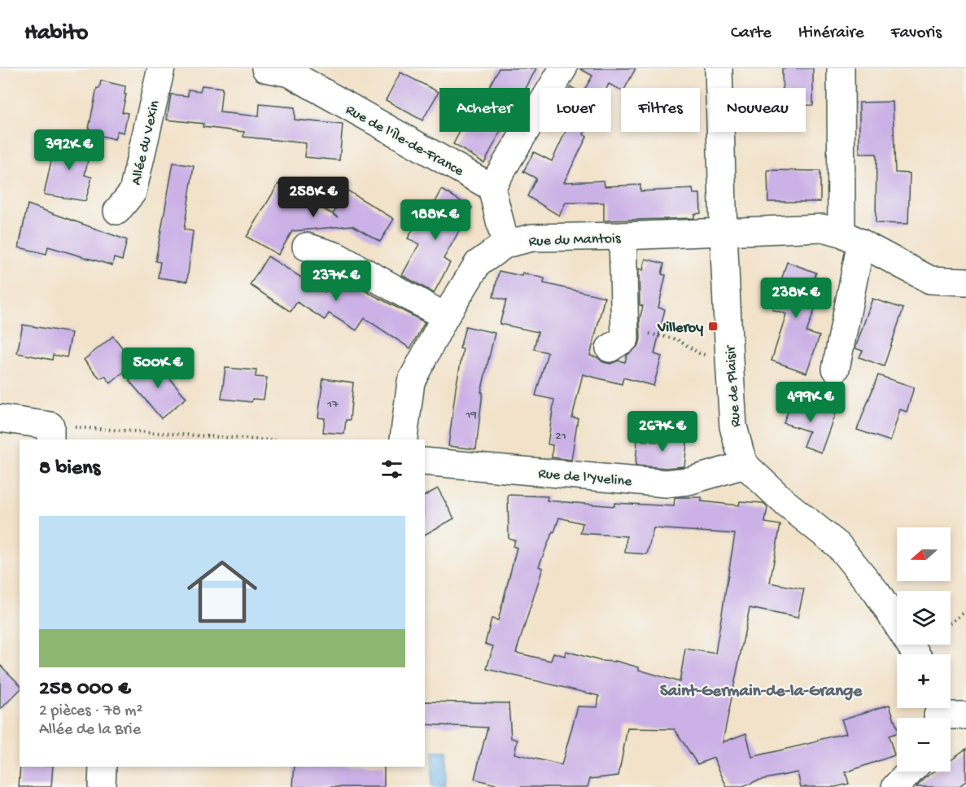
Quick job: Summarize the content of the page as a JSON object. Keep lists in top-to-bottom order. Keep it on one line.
{"streets":{"street":["Rue de l'Île-de-France","Allée du Vexin","Rue du Mantois","Rue de Plaisir","Rue de l'Yveline"]},"crossings":[["Rue du Mantois","Rue de Plaisir"],["Rue de Plaisir","Rue de l'Yveline"]],"districts":["Saint-Germain-de-la-Grange"],"places":{"transit":["Villeroy"]},"house_numbers":["17","19","21"],"north":"left","page":{"header":"Habito","nav":["Carte","Itinéraire","Favoris"],"chip":["Acheter","Louer","Filtres","Nouveau"],"price":["392K €","258K €","188K €","237K €","238K €","500K €","499K €","267K €"],"heading":"8 biens","list":[{"name":"258 000 €","note":"2 pièces · 78 m² · Allée de la Brie"}],"map_buttons":["+","−"]}}
